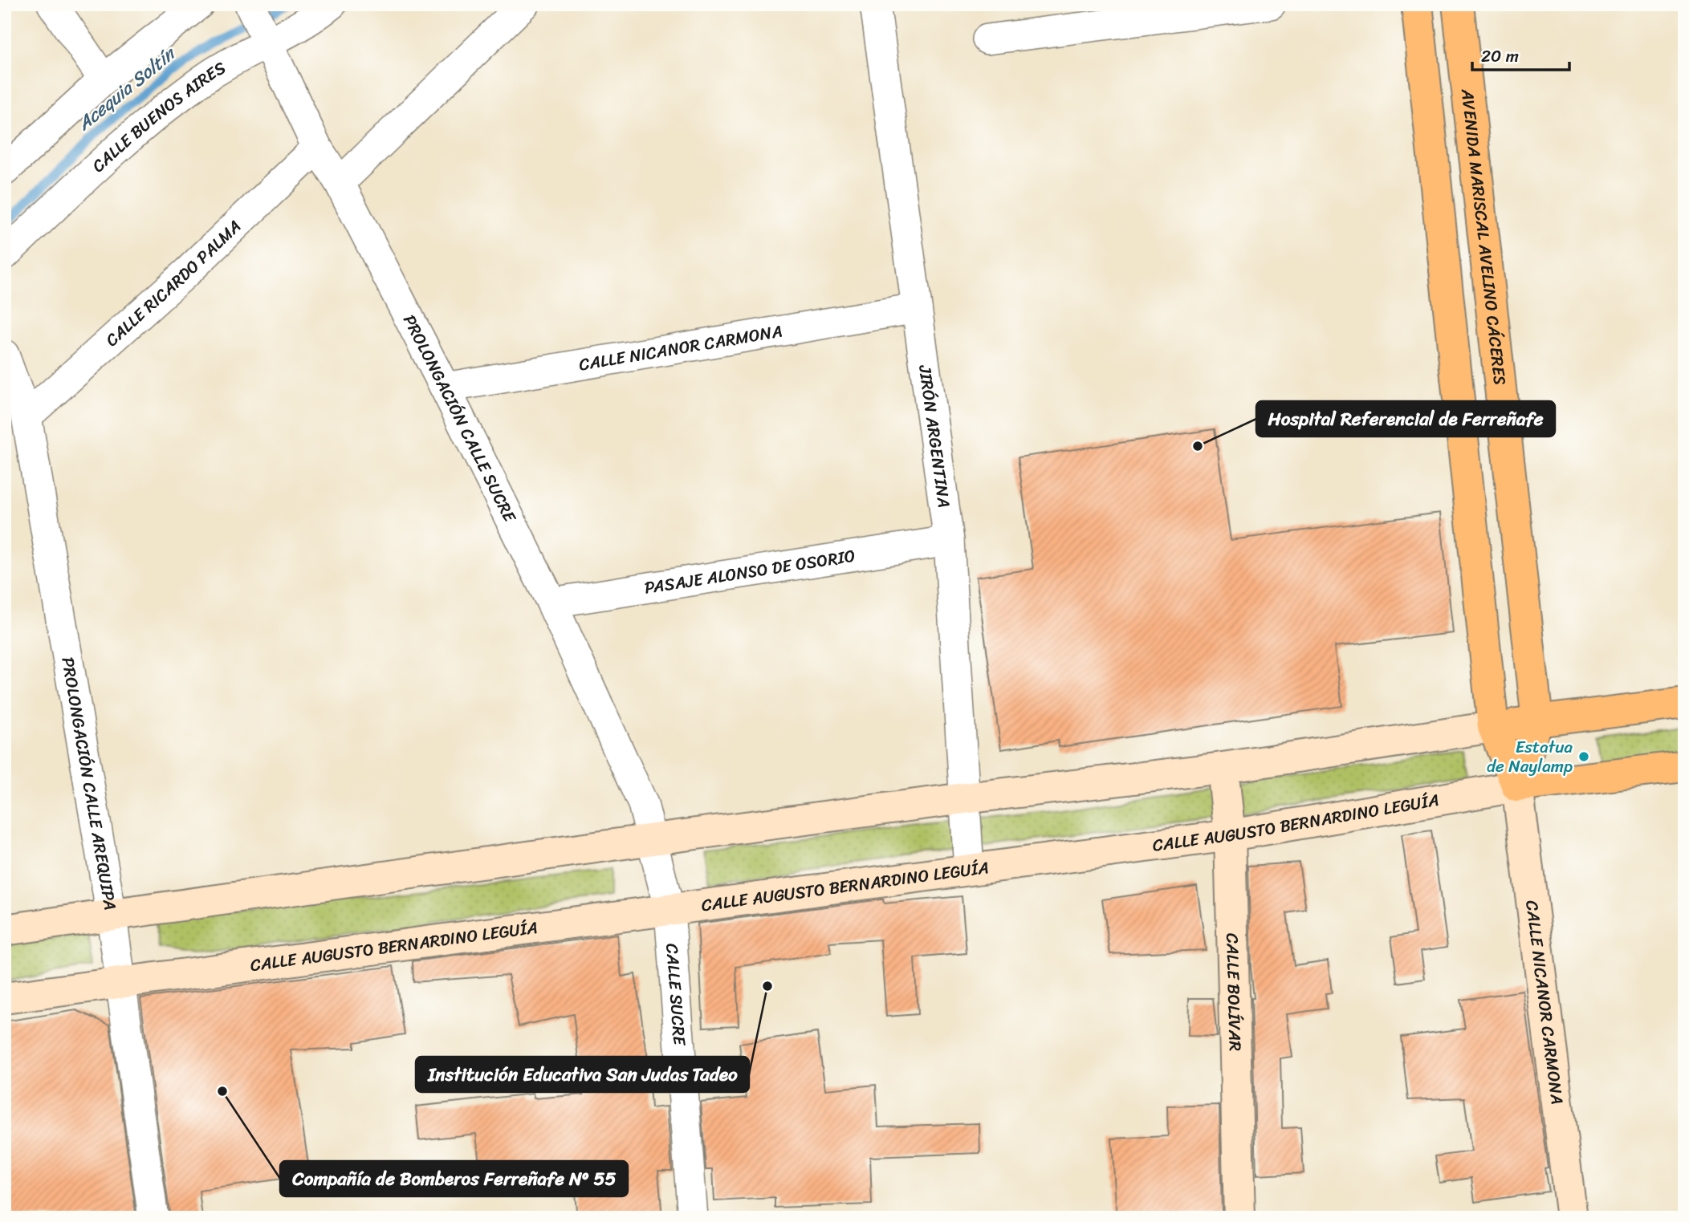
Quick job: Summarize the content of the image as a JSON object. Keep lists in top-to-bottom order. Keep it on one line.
{"streets":{"main road":["AVENIDA MARISCAL AVELINO CÁCERES","CALLE NICANOR CARMONA","CALLE AUGUSTO BERNARDINO LEGUÍA","CALLE BOLÍVAR"],"street":["CALLE BUENOS AIRES","CALLE RICARDO PALMA","PROLONGACIÓN CALLE SUCRE","JIRÓN ARGENTINA","PASAJE ALONSO DE OSORIO","PROLONGACIÓN CALLE AREQUIPA","CALLE SUCRE"]},"crossings":[["CALLE BUENOS AIRES","PROLONGACIÓN CALLE SUCRE"],["AVENIDA MARISCAL AVELINO CÁCERES","CALLE NICANOR CARMONA"],["AVENIDA MARISCAL AVELINO CÁCERES","CALLE AUGUSTO BERNARDINO LEGUÍA"],["CALLE RICARDO PALMA","PROLONGACIÓN CALLE SUCRE"],["CALLE RICARDO PALMA","PROLONGACIÓN CALLE AREQUIPA"],["CALLE NICANOR CARMONA","PROLONGACIÓN CALLE SUCRE"],["CALLE NICANOR CARMONA","JIRÓN ARGENTINA"],["CALLE NICANOR CARMONA","CALLE AUGUSTO BERNARDINO LEGUÍA"],["PROLONGACIÓN CALLE SUCRE","PASAJE ALONSO DE OSORIO"],["PROLONGACIÓN CALLE SUCRE","CALLE SUCRE"],["JIRÓN ARGENTINA","PASAJE ALONSO DE OSORIO"],["JIRÓN ARGENTINA","CALLE AUGUSTO BERNARDINO LEGUÍA"],["PROLONGACIÓN CALLE AREQUIPA","CALLE AUGUSTO BERNARDINO LEGUÍA"],["CALLE AUGUSTO BERNARDINO LEGUÍA","CALLE BOLÍVAR"],["CALLE AUGUSTO BERNARDINO LEGUÍA","CALLE SUCRE"]],"water":["Acequia Soltín"],"places":["Hospital Referencial de Ferreñafe","Estatua de Naylamp","Institución Educativa San Judas Tadeo","Compañía de Bomberos Ferreñafe Nº 55"],"scale_bar":"20 m"}
